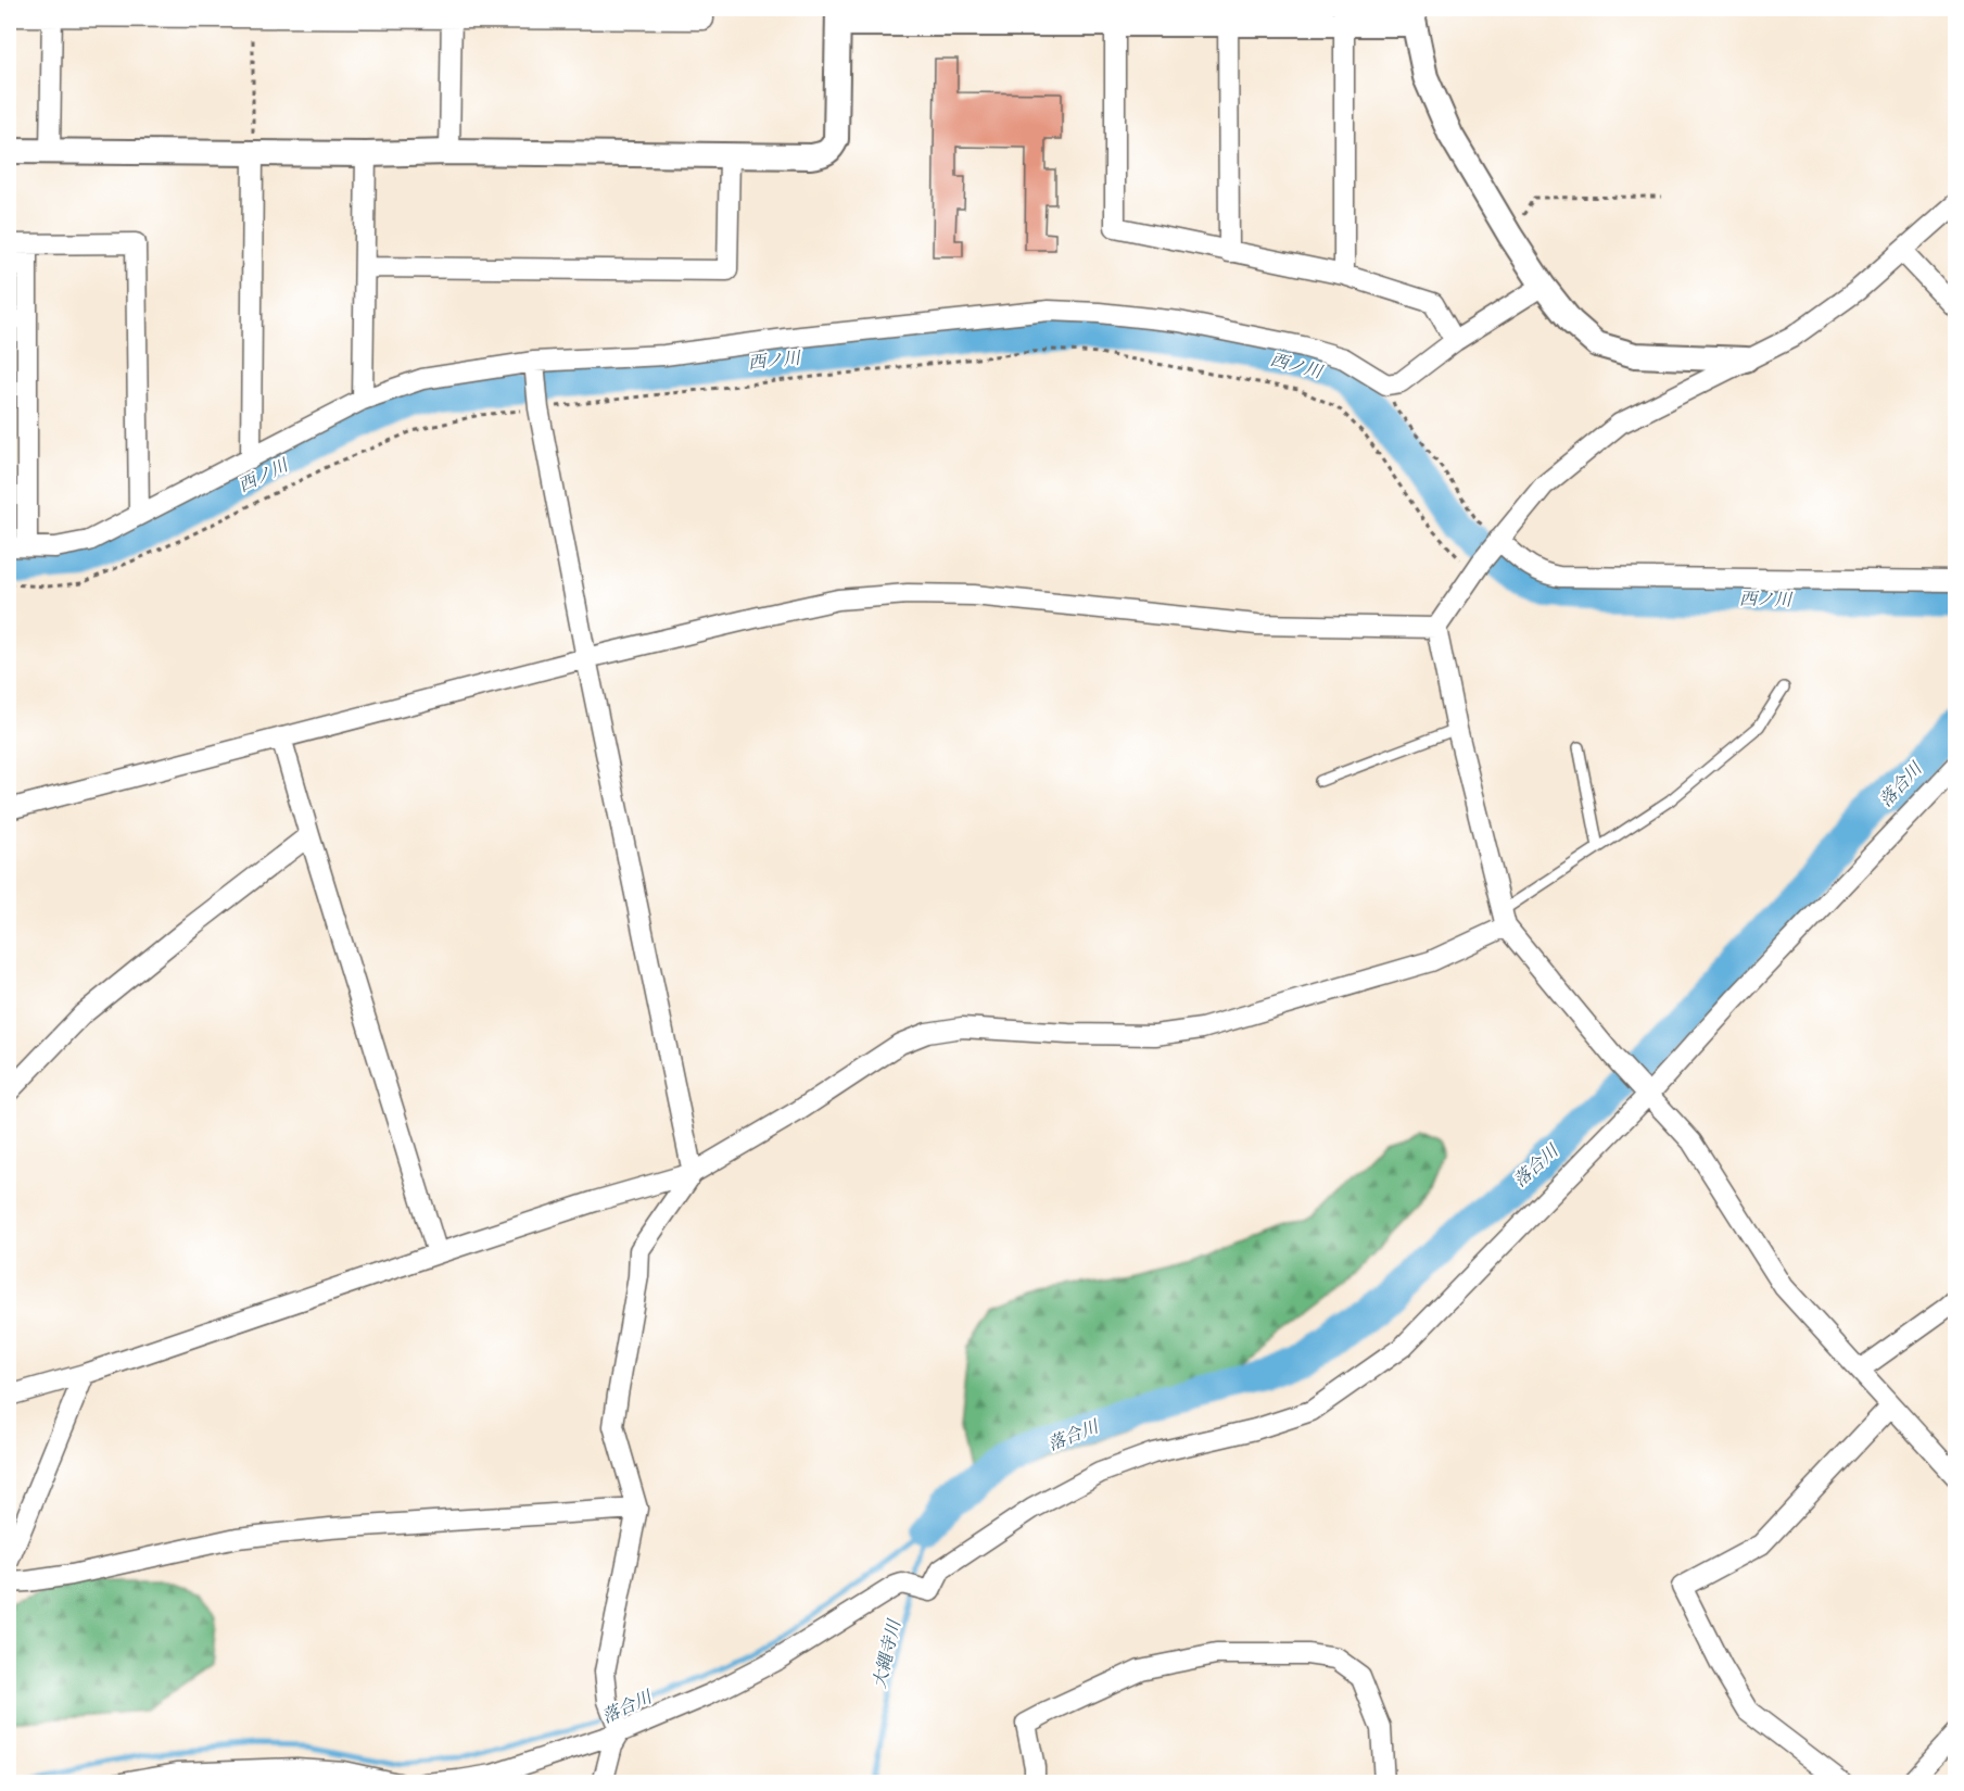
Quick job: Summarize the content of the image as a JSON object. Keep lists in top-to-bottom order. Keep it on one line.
{"water":["西ノ川","落合川","大縄寺川"]}
